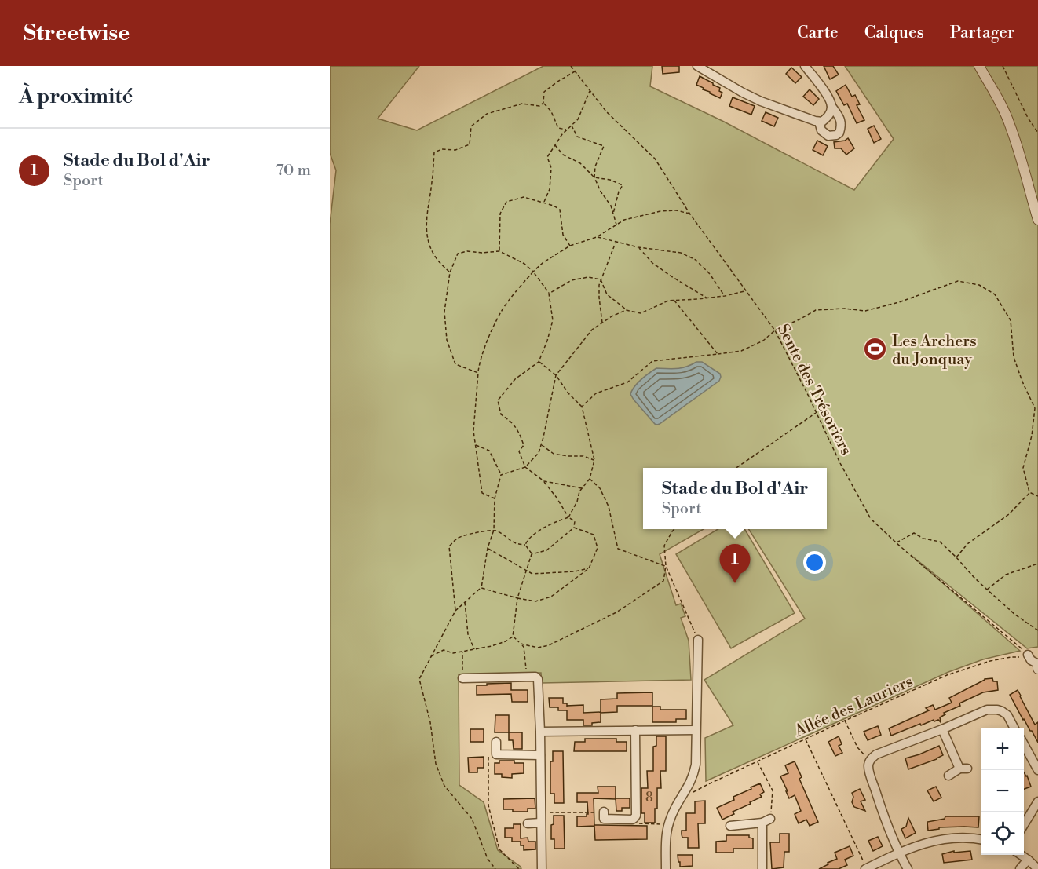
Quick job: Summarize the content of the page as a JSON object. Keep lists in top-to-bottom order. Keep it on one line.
{"streets":{"path":["Sente des Trésoriers","Allée des Lauriers"]},"crossings":[["Sente des Trésoriers","Allée des Lauriers"]],"places":{"sports":["Les Archers du Jonquay"]},"house_numbers":["8"],"page":{"header":"Streetwise","nav":["Carte","Calques","Partager"],"heading":"À proximité","list":[{"mark":"1","name":"Stade du Bol d'Air","note":"Sport","value":"70 m"}],"popup":["Stade du Bol d'Air","Sport"],"pins":"1","map_buttons":["+","−"]}}
